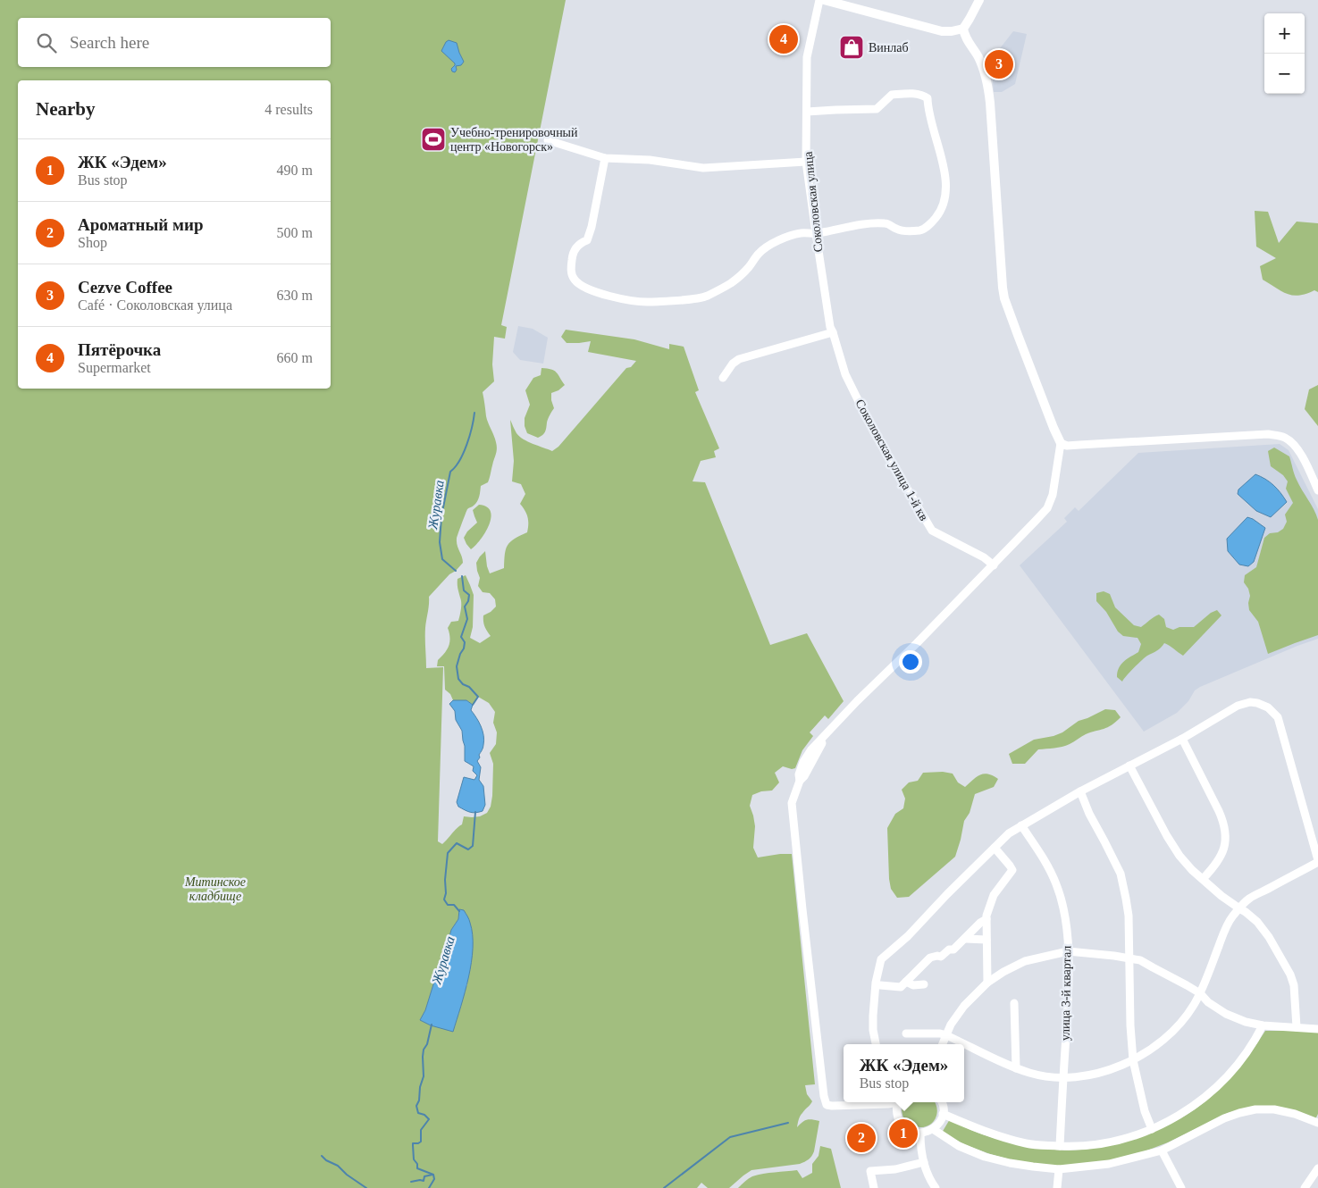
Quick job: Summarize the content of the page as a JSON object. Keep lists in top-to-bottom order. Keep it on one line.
{"streets":{"street":["Соколовская улица","Соколовская улица 1-й кв","улица 3-й квартал"]},"crossings":[["Соколовская улица","Соколовская улица 1-й кв"]],"water":["Журавка"],"parks":["Митинское кладбище"],"places":{"shop":["Винлаб"],"sports":["Учебно-тренировочный центр «Новогорск»"]},"page":{"map_buttons":["+","−"],"search":"Search here","pins":["4","3","1","2"],"heading":["Nearby","4 results"],"list":[{"mark":"1","name":"ЖК «Эдем»","note":"Bus stop","value":"490 m"},{"mark":"2","name":"Ароматный мир","note":"Shop","value":"500 m"},{"mark":"3","name":"Cezve Coffee","note":"Café · Соколовская улица","value":"630 m"},{"mark":"4","name":"Пятёрочка","note":"Supermarket","value":"660 m"}],"popup":["ЖК «Эдем»","Bus stop"]}}
